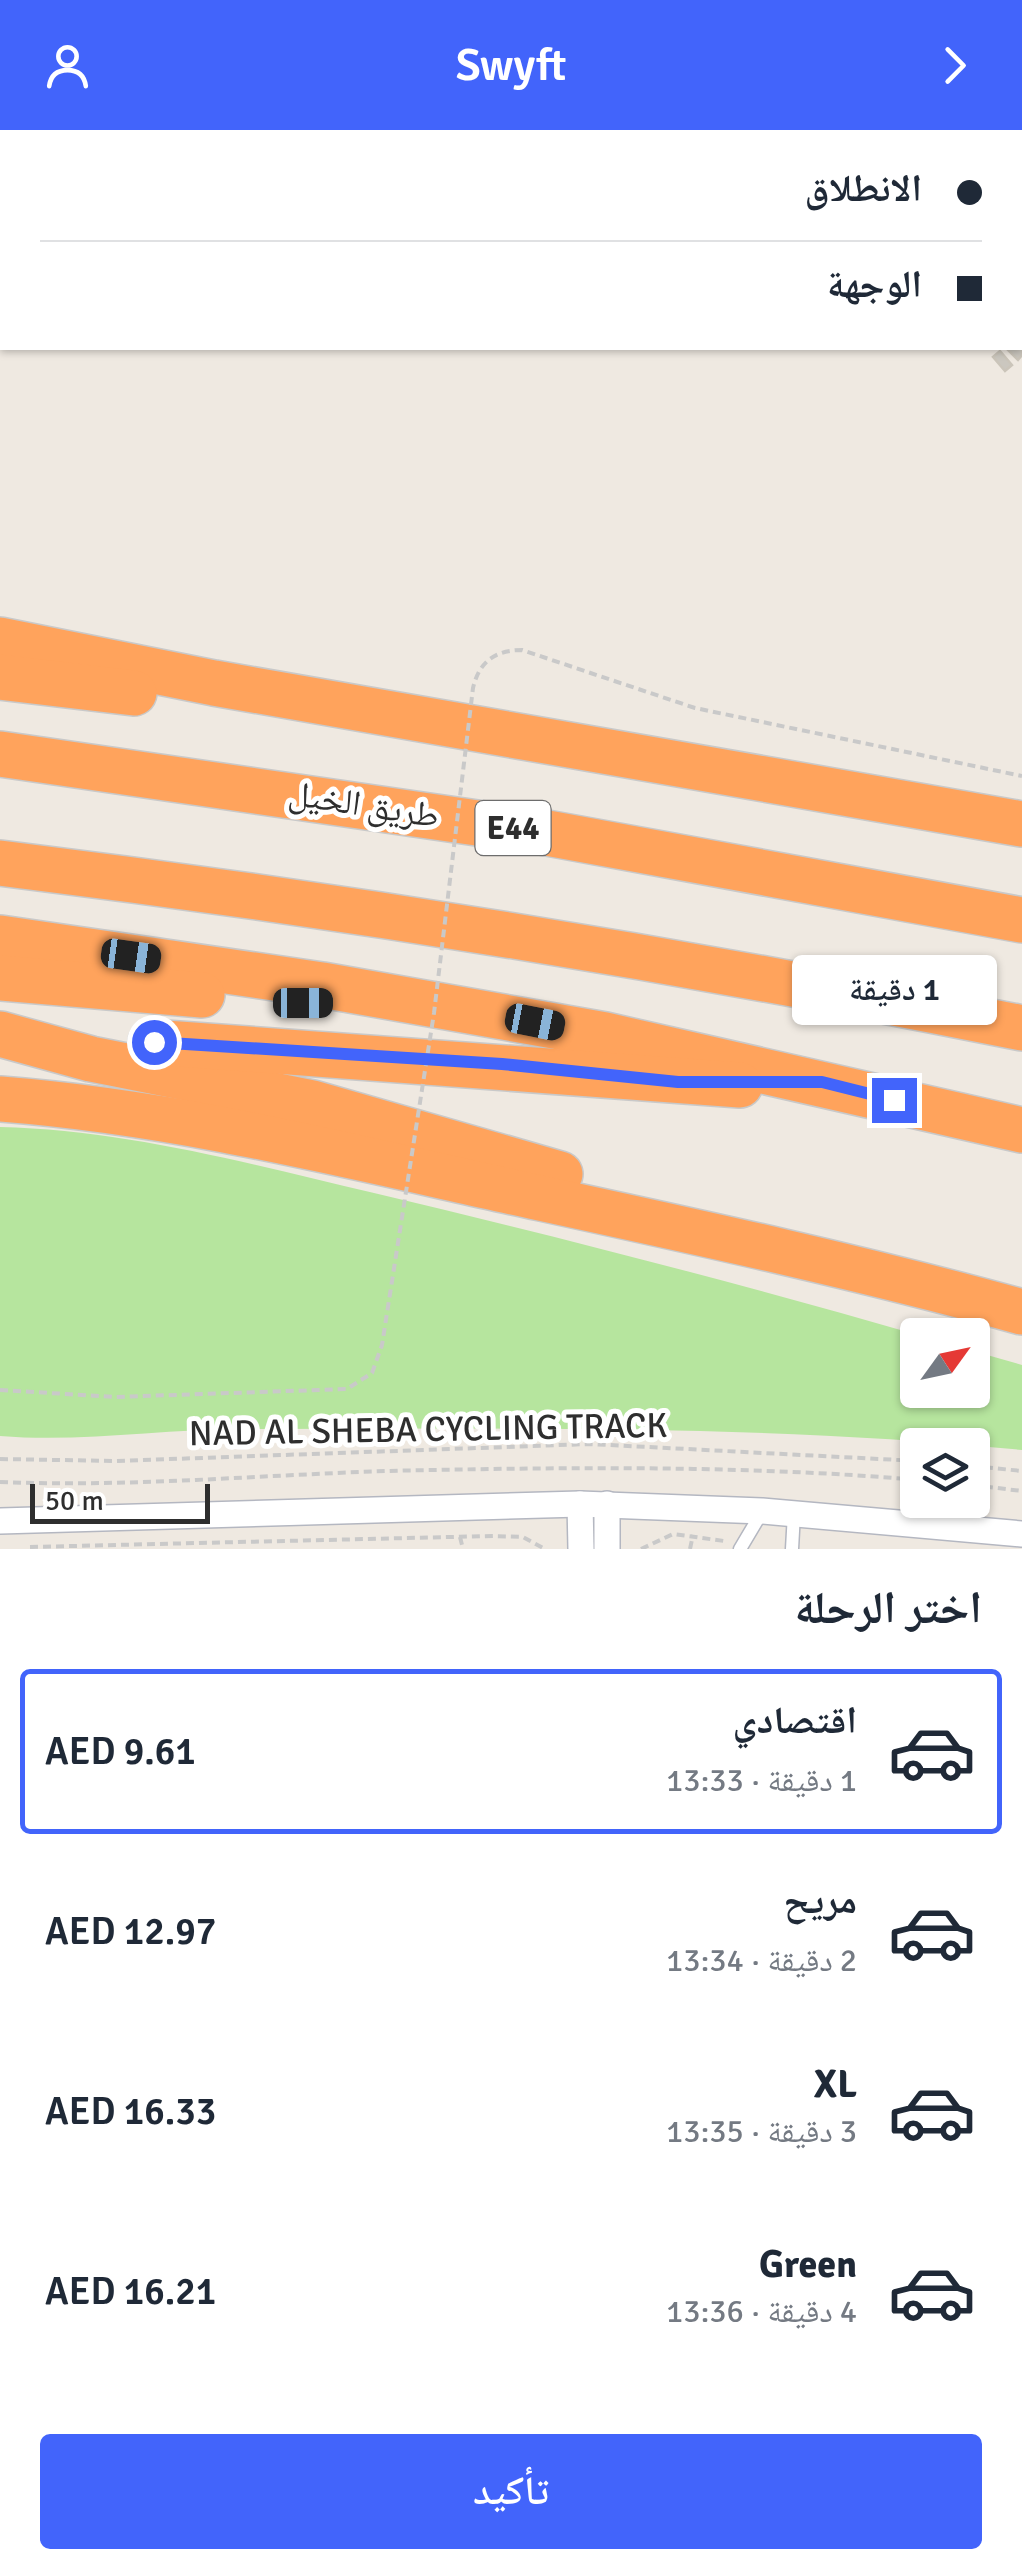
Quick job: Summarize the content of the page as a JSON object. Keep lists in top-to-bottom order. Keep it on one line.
{"streets":{"highway":["طريق الخيل","E44"],"path":["NAD AL SHEBA CYCLING TRACK"]},"scale_bar":"50 m","north":"top right","page":{"header":"Swyft","banner":["الانطلاق","الوجهة"],"bubble":"1 دقيقة","scale":"50 m","heading":"اختر الرحلة","list":[{"name":"اقتصادي","note":"1 دقيقة · 13:33","value":"AED 9.61"},{"name":"مريح","note":"2 دقيقة · 13:34","value":"AED 12.97"},{"name":"XL","note":"3 دقيقة · 13:35","value":"AED 16.33"},{"name":"Green","note":"4 دقيقة · 13:36","value":"AED 16.21"}],"buttons":"تأكيد"}}
